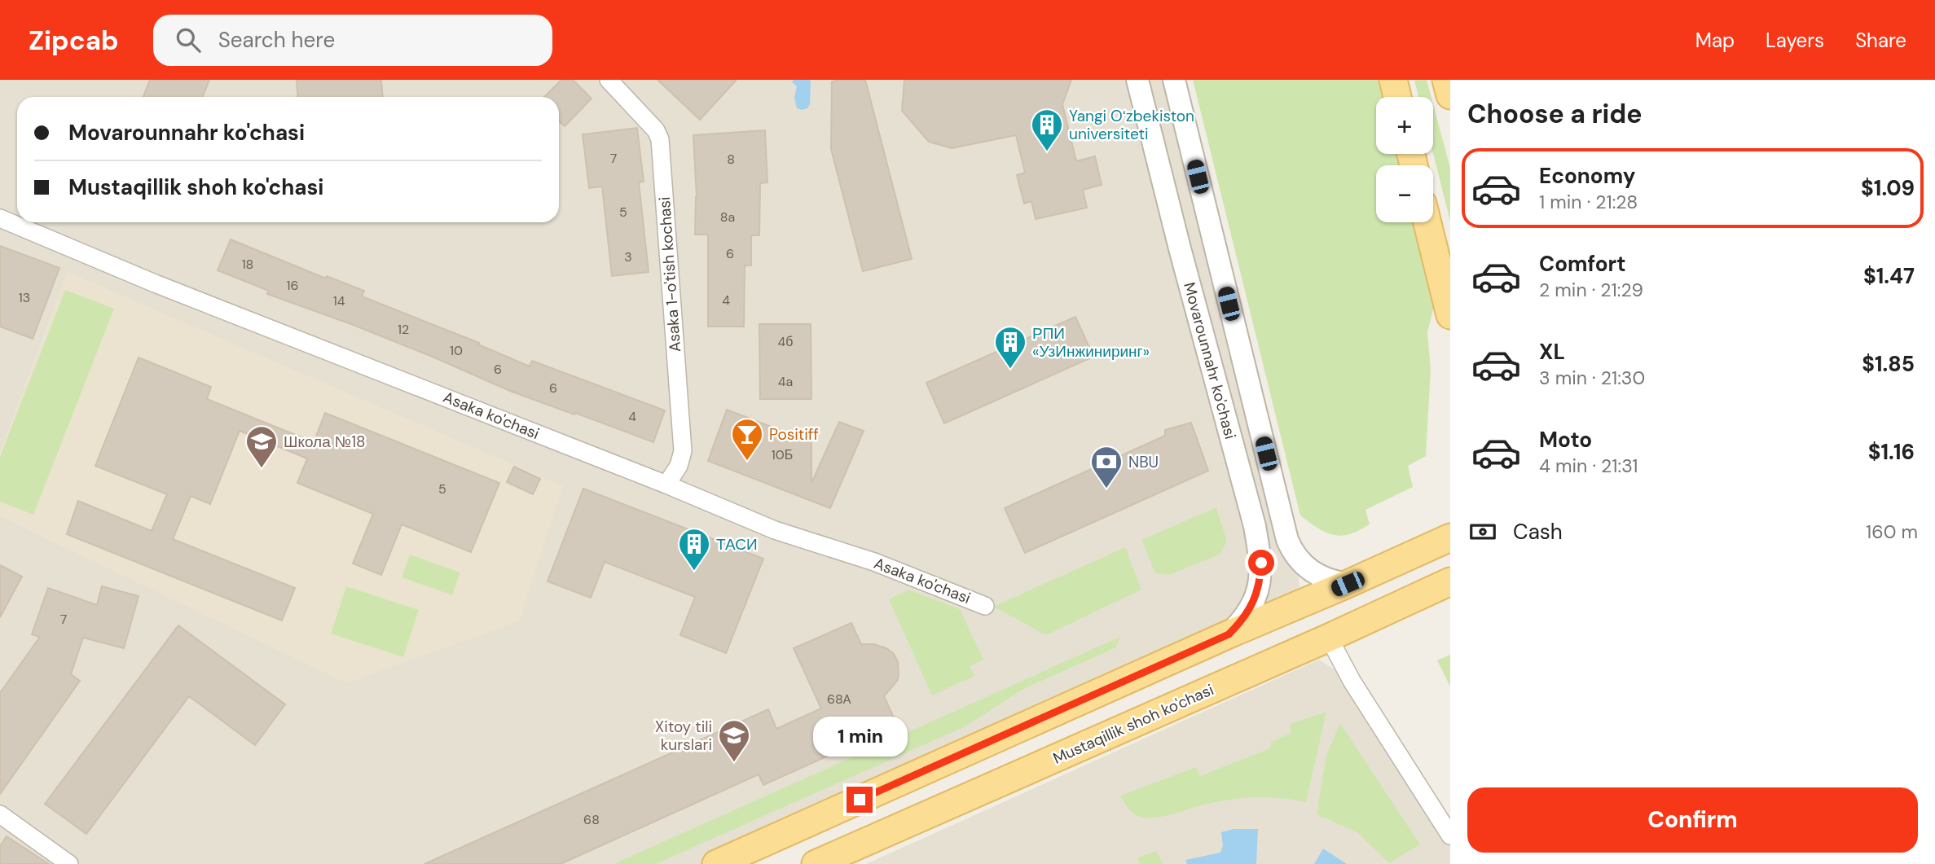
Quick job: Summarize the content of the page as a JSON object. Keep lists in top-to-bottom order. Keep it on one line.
{"streets":{"main road":["Mustaqillik shoh ko'chasi"],"street":["Asaka 1-o'tish kochasi","Movarounnahr ko'chasi","Asaka ko'chasi"]},"crossings":[["Asaka 1-o'tish kochasi","Asaka ko'chasi"]],"places":{"building":["Yangi Oʻzbekiston universiteti","РПИ «УзИнжиниринг»","ТАСИ"],"bar":["Positiff"],"school or university":["Школа №18","Xitoy tili kurslari"],"bank":["NBU"]},"house_numbers":["7","8","5","8a","6","3","18","16","13","4","14","12","4б","10","6","4a","6","4","10Б","5","7","68A","68"],"page":{"header":"Zipcab","search":"Search here","nav":["Map","Layers","Share"],"heading":"Choose a ride","map_buttons":["+","−"],"banner":["Movarounnahr ko'chasi","Mustaqillik shoh ko'chasi"],"list":[{"name":"Economy","note":"1 min · 21:28","value":"$1.09"},{"name":"Comfort","note":"2 min · 21:29","value":"$1.47"},{"name":"XL","note":"3 min · 21:30","value":"$1.85"},{"name":"Moto","note":"4 min · 21:31","value":"$1.16"}],"pay":["Cash","160 m"],"bubble":"1 min","buttons":"Confirm"}}
